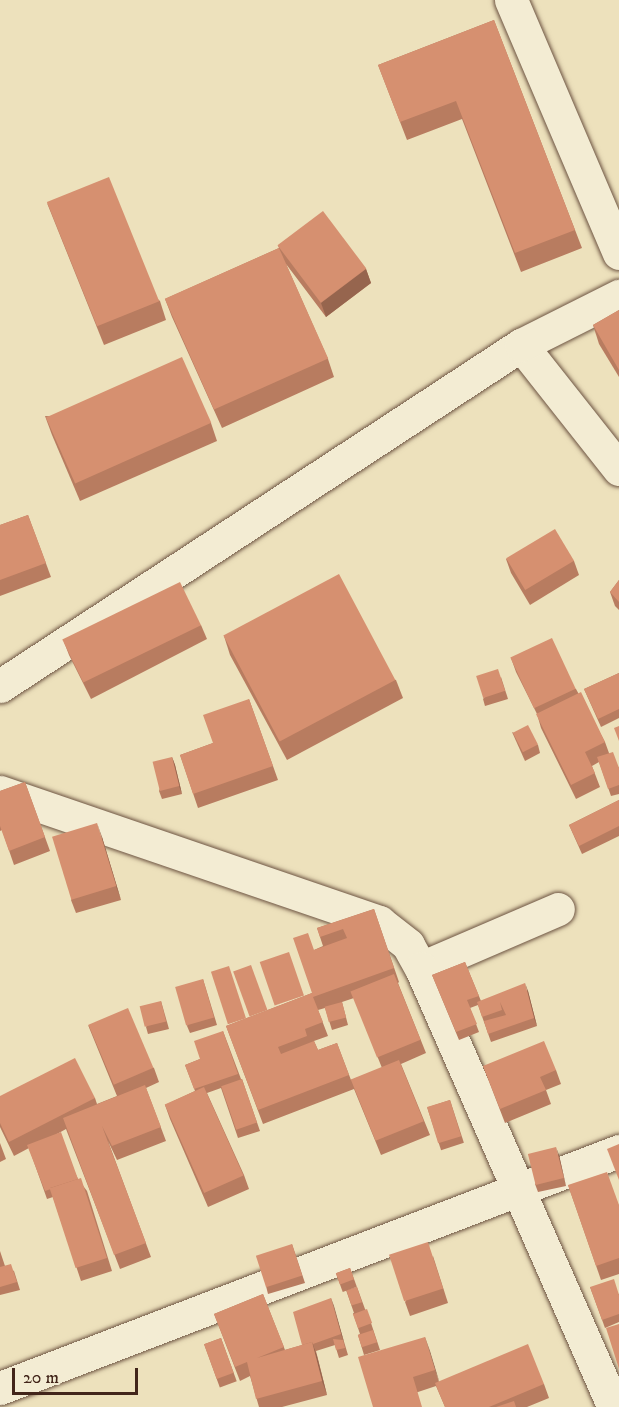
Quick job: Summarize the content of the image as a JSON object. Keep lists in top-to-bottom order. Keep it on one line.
{"scale_bar":"20 m"}
